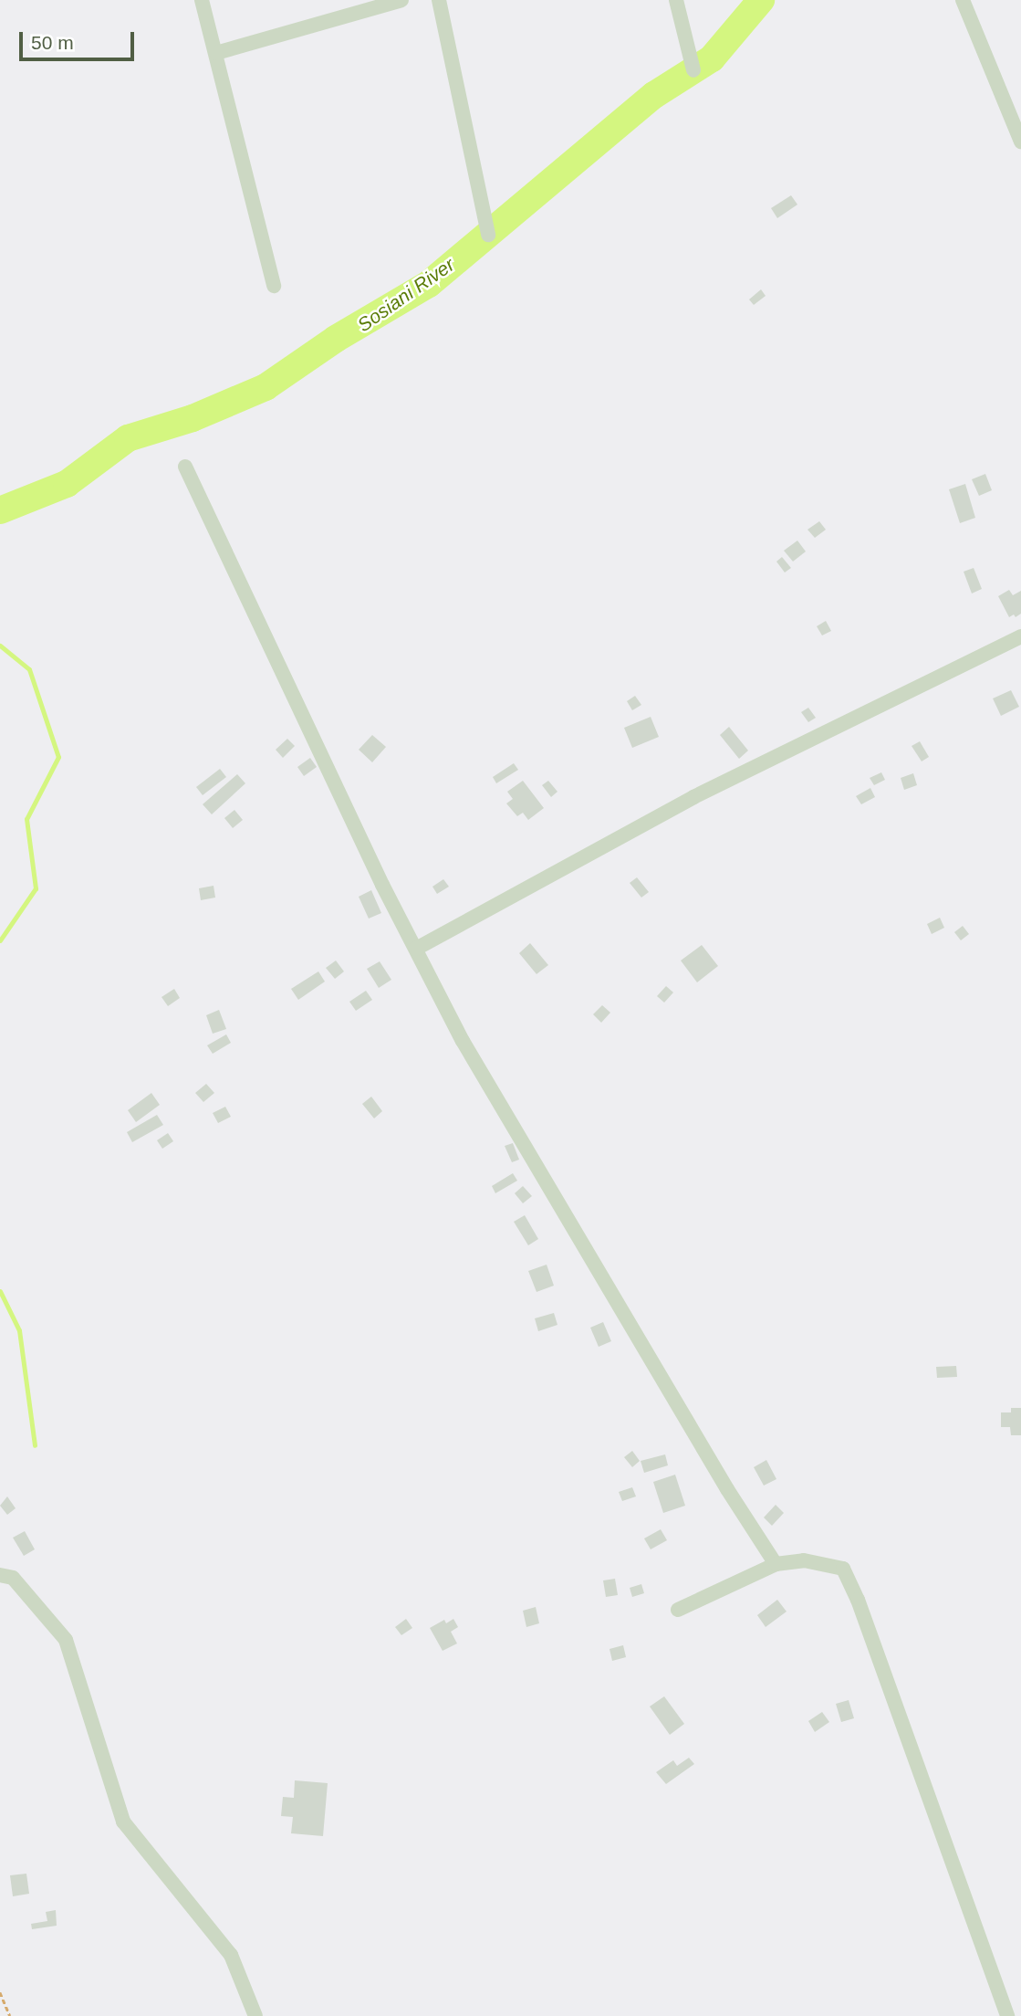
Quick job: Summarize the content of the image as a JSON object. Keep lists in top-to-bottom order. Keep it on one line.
{"water":["Sosiani River"],"scale_bar":"50 m"}
